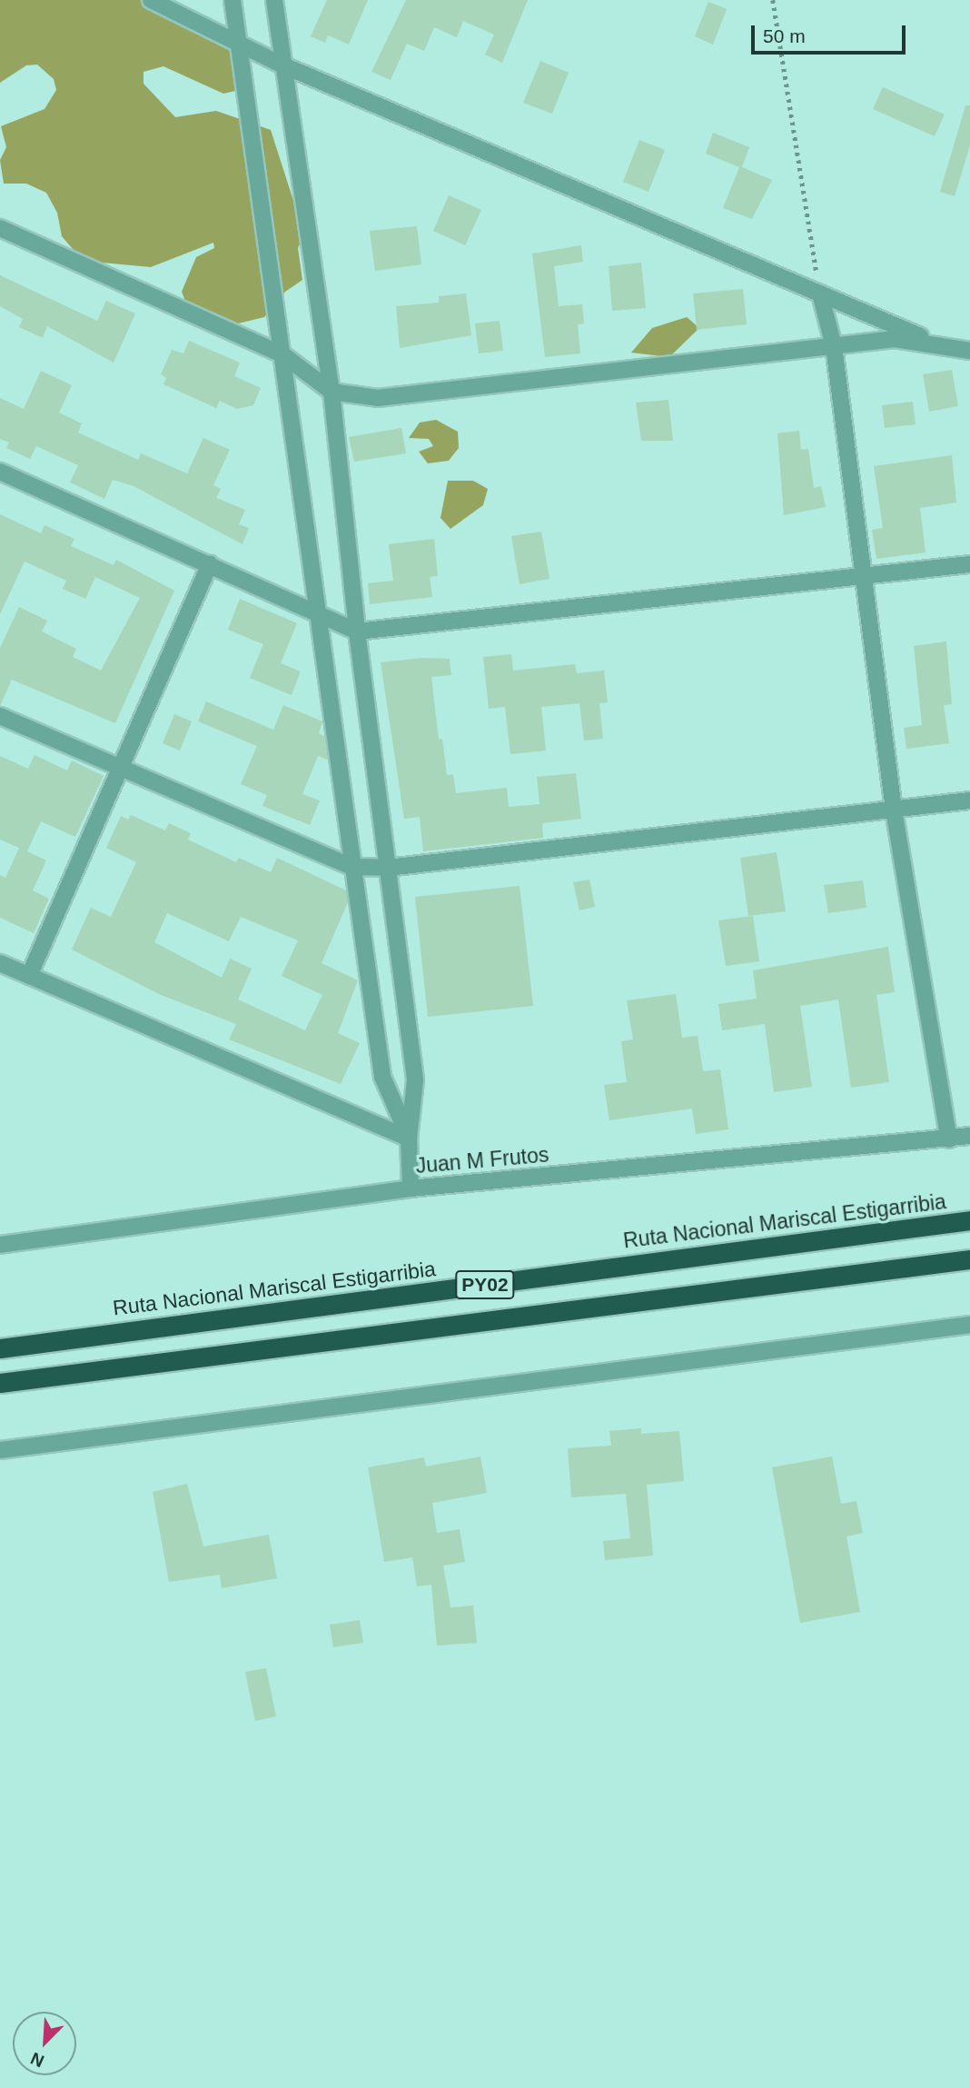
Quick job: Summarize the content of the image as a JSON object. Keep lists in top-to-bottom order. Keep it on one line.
{"streets":{"highway":["Ruta Nacional Mariscal Estigarribia","PY02"],"street":["Juan M Frutos"]},"scale_bar":"50 m","north":"bottom left"}
